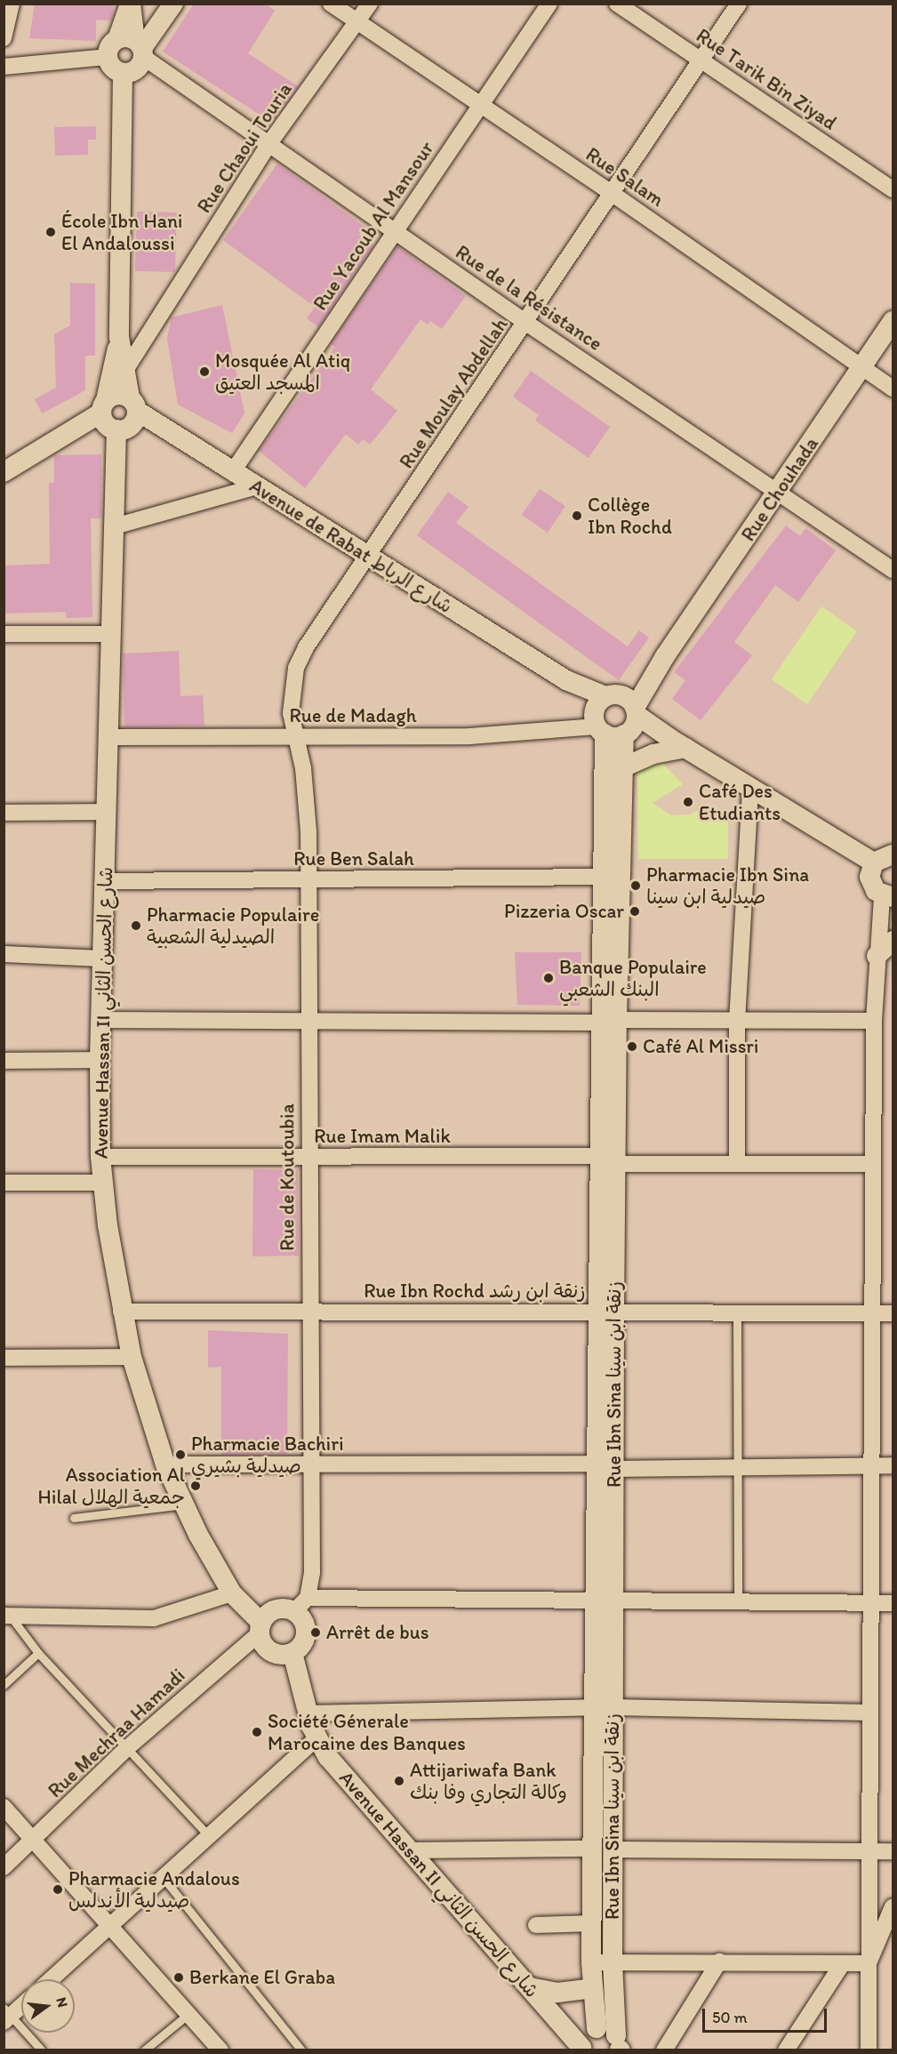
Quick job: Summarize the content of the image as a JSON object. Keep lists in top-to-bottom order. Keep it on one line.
{"streets":{"street":["Rue Tarik Bin Ziyad","Rue Chaoui Touria","Rue Salam","Rue Yacoub Al Mansour","Rue de la Résistance","Rue Moulay Abdellah","Rue Chouhada","Avenue de Rabat شارع الرباط","Rue de Madagh","Rue Ben Salah","Avenue Hassan II شارع الحسن الثاني","Rue Imam Malik","Rue de Koutoubia","Rue Ibn Rochd زنقة ابن رشد","Rue Ibn Sina زنقة ابن سينا","Rue Mechraa Hamadi"]},"crossings":[["Rue Tarik Bin Ziyad","Rue Moulay Abdellah"],["Rue Chaoui Touria","Rue Salam"],["Rue Chaoui Touria","Rue de la Résistance"],["Rue Salam","Rue Yacoub Al Mansour"],["Rue Salam","Rue Moulay Abdellah"],["Rue Salam","Rue Chouhada"],["Rue Yacoub Al Mansour","Rue de la Résistance"],["Rue Yacoub Al Mansour","Avenue de Rabat شارع الرباط"],["Rue de la Résistance","Rue Moulay Abdellah"],["Rue de la Résistance","Rue Chouhada"],["Rue Moulay Abdellah","Avenue de Rabat شارع الرباط"],["Rue Moulay Abdellah","Rue de Madagh"],["Rue Moulay Abdellah","Rue de Koutoubia"],["Rue Chouhada","Avenue de Rabat شارع الرباط"],["Rue Chouhada","Rue de Madagh"],["Rue Chouhada","Rue Ibn Sina زنقة ابن سينا"],["Avenue de Rabat شارع الرباط","Rue de Madagh"],["Avenue de Rabat شارع الرباط","Avenue Hassan II شارع الحسن الثاني"],["Avenue de Rabat شارع الرباط","Rue Ibn Sina زنقة ابن سينا"],["Rue de Madagh","Avenue Hassan II شارع الحسن الثاني"],["Rue de Madagh","Rue de Koutoubia"],["Rue de Madagh","Rue Ibn Sina زنقة ابن سينا"],["Rue Ben Salah","Avenue Hassan II شارع الحسن الثاني"],["Rue Ben Salah","Rue de Koutoubia"],["Rue Ben Salah","Rue Ibn Sina زنقة ابن سينا"],["Avenue Hassan II شارع الحسن الثاني","Rue Imam Malik"],["Avenue Hassan II شارع الحسن الثاني","Rue Ibn Rochd زنقة ابن رشد"],["Avenue Hassan II شارع الحسن الثاني","Rue Mechraa Hamadi"],["Rue Imam Malik","Rue de Koutoubia"],["Rue Imam Malik","Rue Ibn Sina زنقة ابن سينا"],["Rue de Koutoubia","Rue Ibn Rochd زنقة ابن رشد"],["Rue Ibn Rochd زنقة ابن رشد","Rue Ibn Sina زنقة ابن سينا"]],"places":["École Ibn Hani El Andaloussi","Mosquée Al Atiq المسجد العتيق","Collège Ibn Rochd","Café Des Etudiants","Pharmacie Ibn Sina صيدلية ابن سينا","Pizzeria Oscar","Pharmacie Populaire الصيدلية الشعبية","Banque Populaire البنك الشعبي","Café Al Missri","Pharmacie Bachiri صيدلية بشيري","Association Al Hilal جمعية الهلال","Arrêt de bus","Société Génerale Marocaine des Banques","Attijariwafa Bank وكالة التجاري وفا بنك","Pharmacie Andalous صيدلية الأندلس","Berkane El Graba"],"scale_bar":"50 m","north":"right"}
